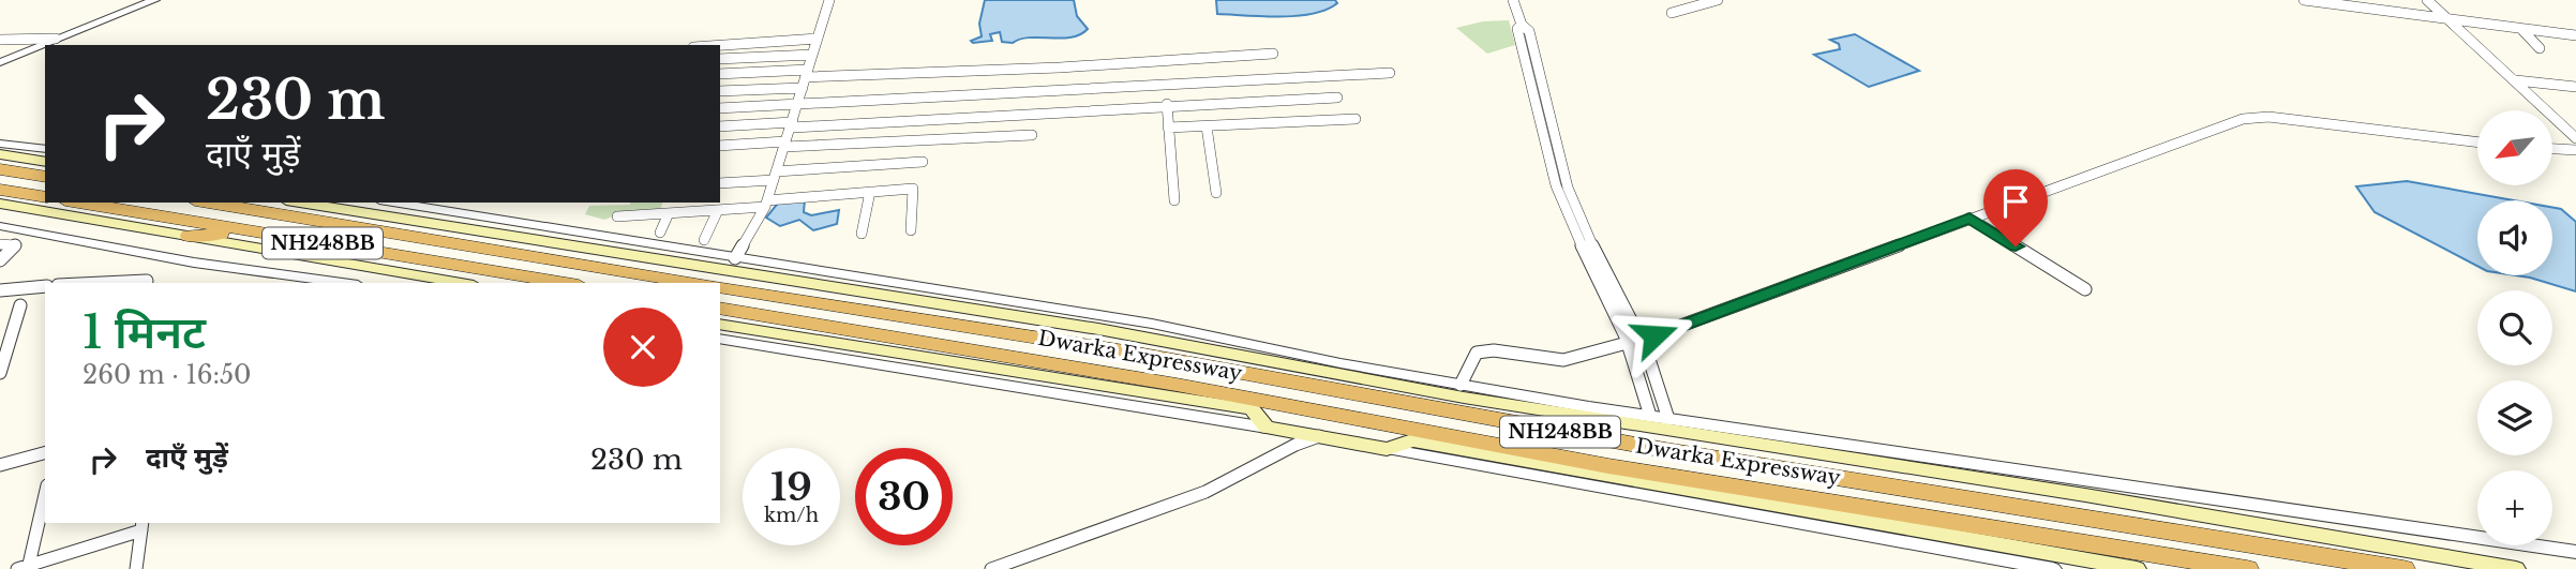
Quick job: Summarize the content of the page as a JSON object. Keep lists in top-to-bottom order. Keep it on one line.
{"streets":{"highway":["NH248BB","Dwarka Expressway"]},"north":"bottom left","page":{"turn":["230 m","दाएँ मुड़ें"],"map_buttons":"+","heading":["1 मिनट","260 m · 16:50"],"list":[{"name":"दाएँ मुड़ें","value":"230 m"}],"speed":"19 km/h","limit":"30"}}
